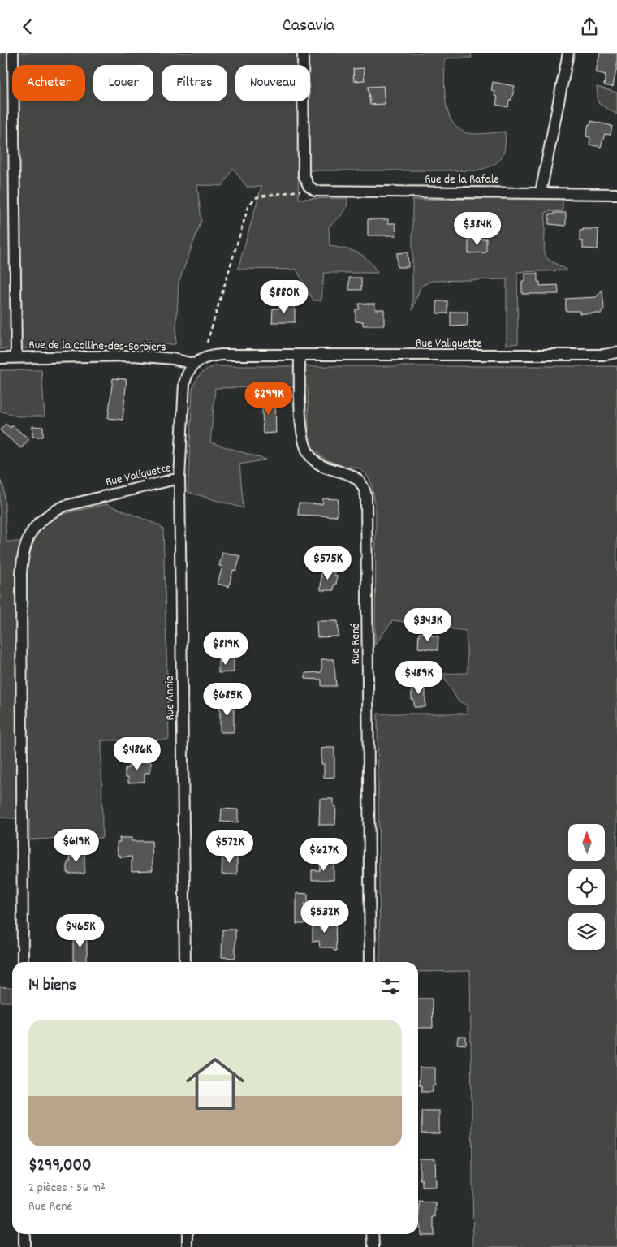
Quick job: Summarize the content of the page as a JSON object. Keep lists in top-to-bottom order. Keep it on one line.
{"streets":{"street":["Rue de la Rafale","Rue Valiquette","Rue de la Colline-des-Sorbiers","Rue René","Rue Annie"]},"crossings":[["Rue Valiquette","Rue de la Colline-des-Sorbiers"],["Rue Valiquette","Rue René"],["Rue Valiquette","Rue Annie"]],"north":"top","page":{"header":"Casavia","chip":["Acheter","Louer","Filtres","Nouveau"],"price":["$384K","$880K","$299K","$575K","$343K","$819K","$489K","$685K","$486K","$619K","$572K","$627K","$532K","$465K"],"heading":"14 biens","list":[{"name":"$299,000","note":"2 pièces · 56 m² · Rue René"}]}}
